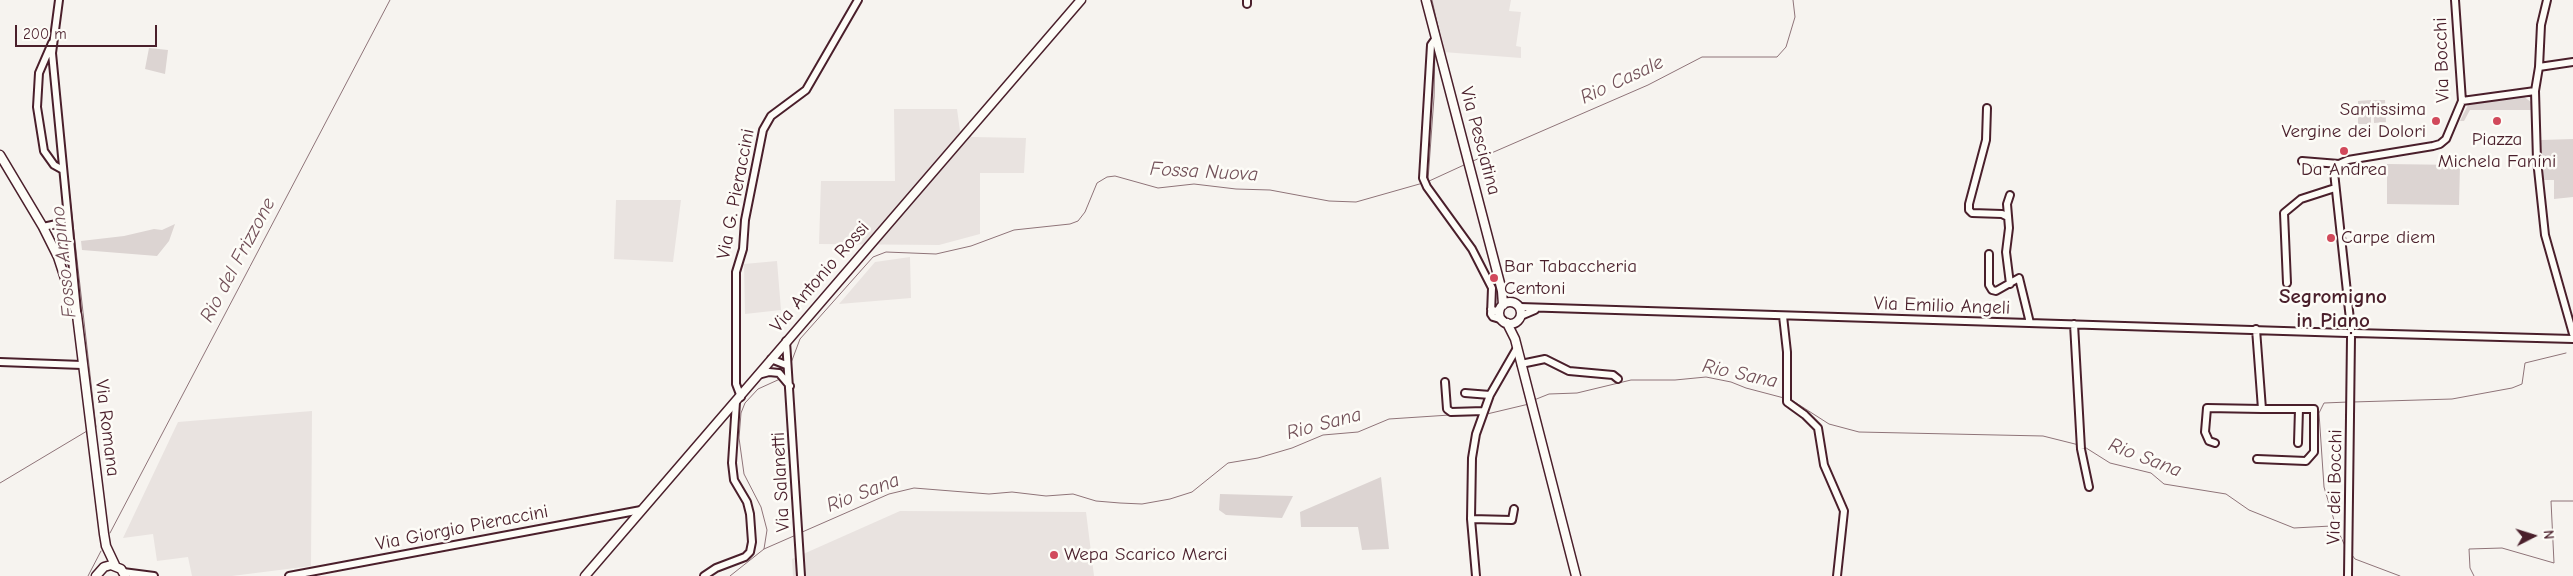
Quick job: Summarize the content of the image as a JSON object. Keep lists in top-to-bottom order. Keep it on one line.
{"streets":{"main road":["Via Pesciatina","Via Antonio Rossi","Via Romana"],"street":["Via Bocchi","Via G. Pieraccini","Via Emilio Angeli","Via Salanetti","Via dei Bocchi","Via Giorgio Pieraccini"]},"crossings":[["Via Pesciatina","Via Emilio Angeli"],["Via G. Pieraccini","Via Antonio Rossi"],["Via Antonio Rossi","Via Salanetti"],["Via Antonio Rossi","Via Giorgio Pieraccini"],["Via Emilio Angeli","Via dei Bocchi"]],"districts":["Segromigno in Piano"],"water":["Rio Casale","Fossa Nuova","Rio del Frizzone","Fosso Arpino","Rio Sana"],"places":["Santissima Vergine dei Dolori","Piazza Michela Fanini","Da Andrea","Carpe diem","Bar Tabaccheria Centoni","Wepa Scarico Merci"],"scale_bar":"200 m","north":"right"}
